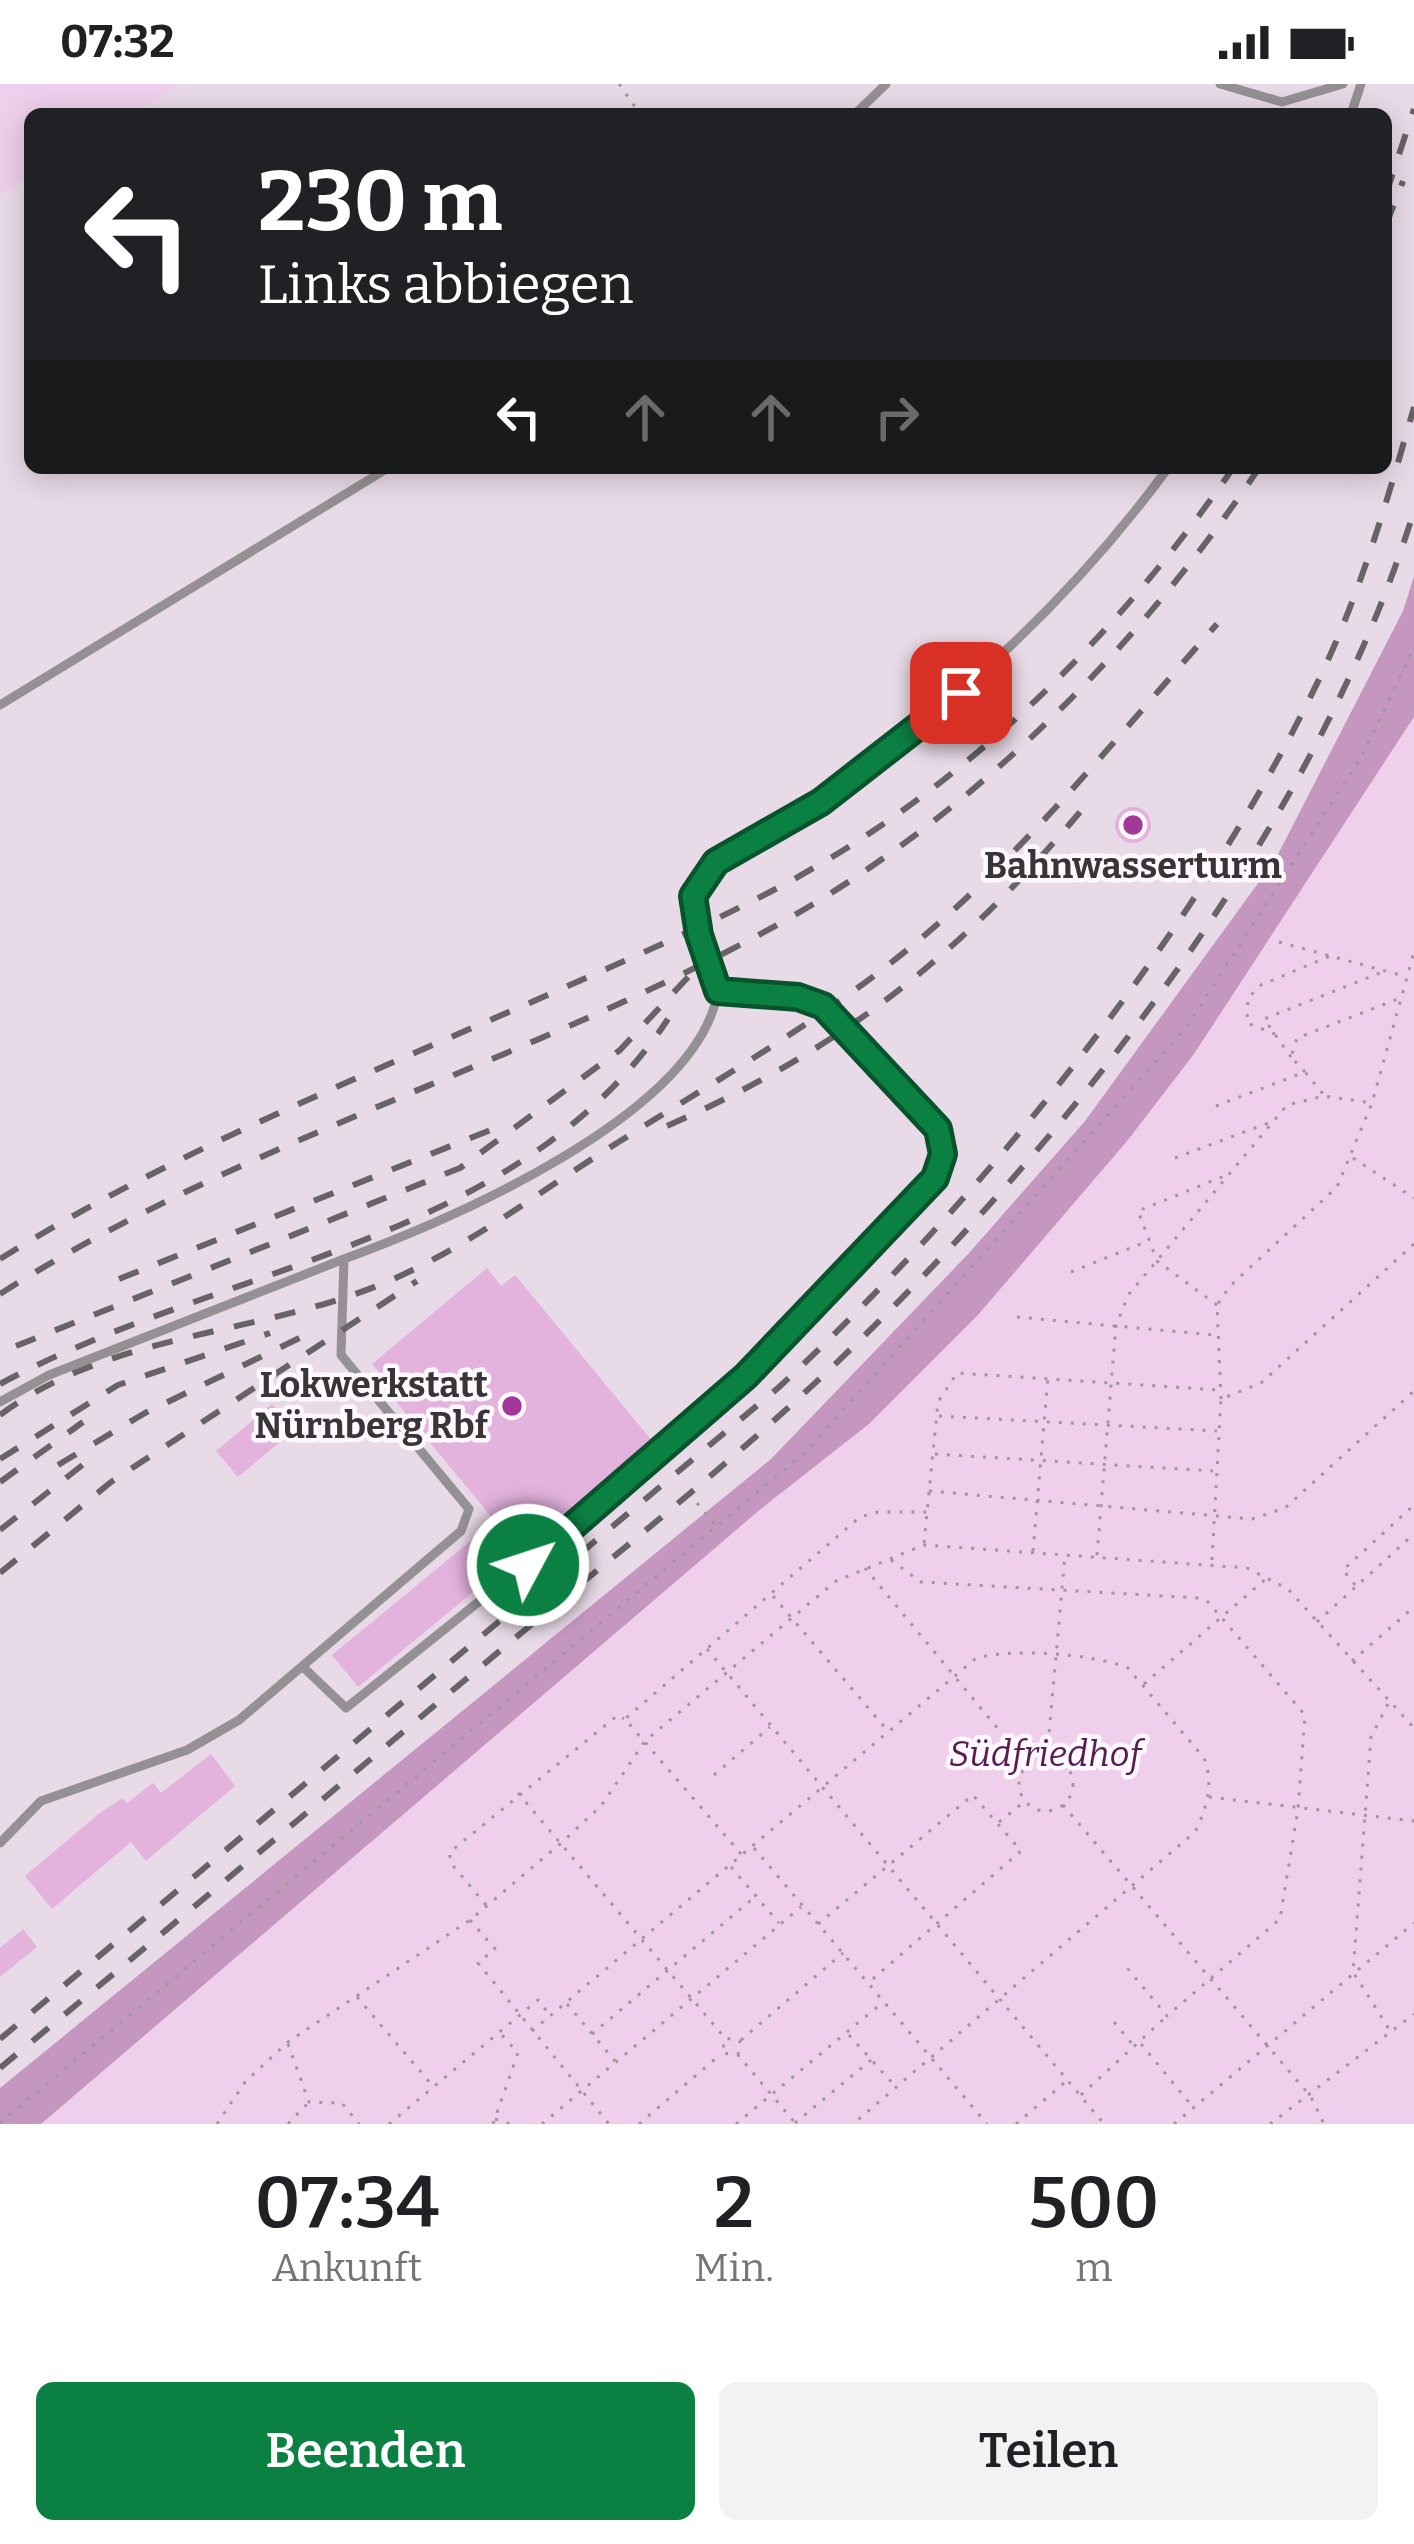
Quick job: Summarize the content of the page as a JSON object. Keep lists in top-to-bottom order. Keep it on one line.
{"parks":["Südfriedhof"],"places":["Bahnwasserturm","Lokwerkstatt Nürnberg Rbf"],"page":{"status":"07:32","turn":["230 m","Links abbiegen"],"eta":["07:34","Ankunft","2","Min.","500","m"],"buttons":["Beenden","Teilen"]}}
